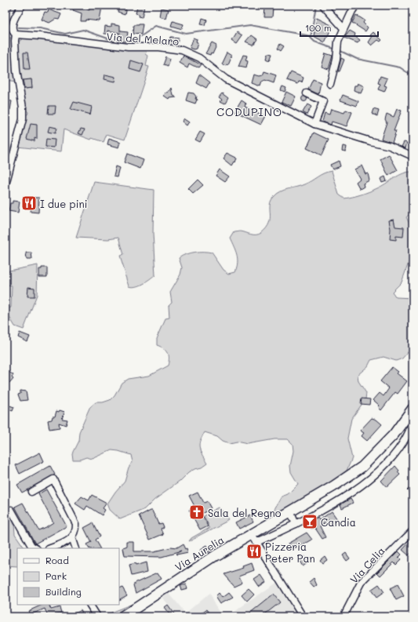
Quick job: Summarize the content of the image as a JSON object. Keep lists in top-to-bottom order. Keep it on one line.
{"streets":{"main road":["Via Aurelia"],"street":["Via del Melaro","Via Celia"]},"districts":["CODUPINO"],"places":{"restaurant":["I due pini","Pizzeria Peter Pan"],"church":["Sala del Regno"],"bar":["Candia"]},"legend":["Road","Park","Building"],"scale_bar":"100 m"}
